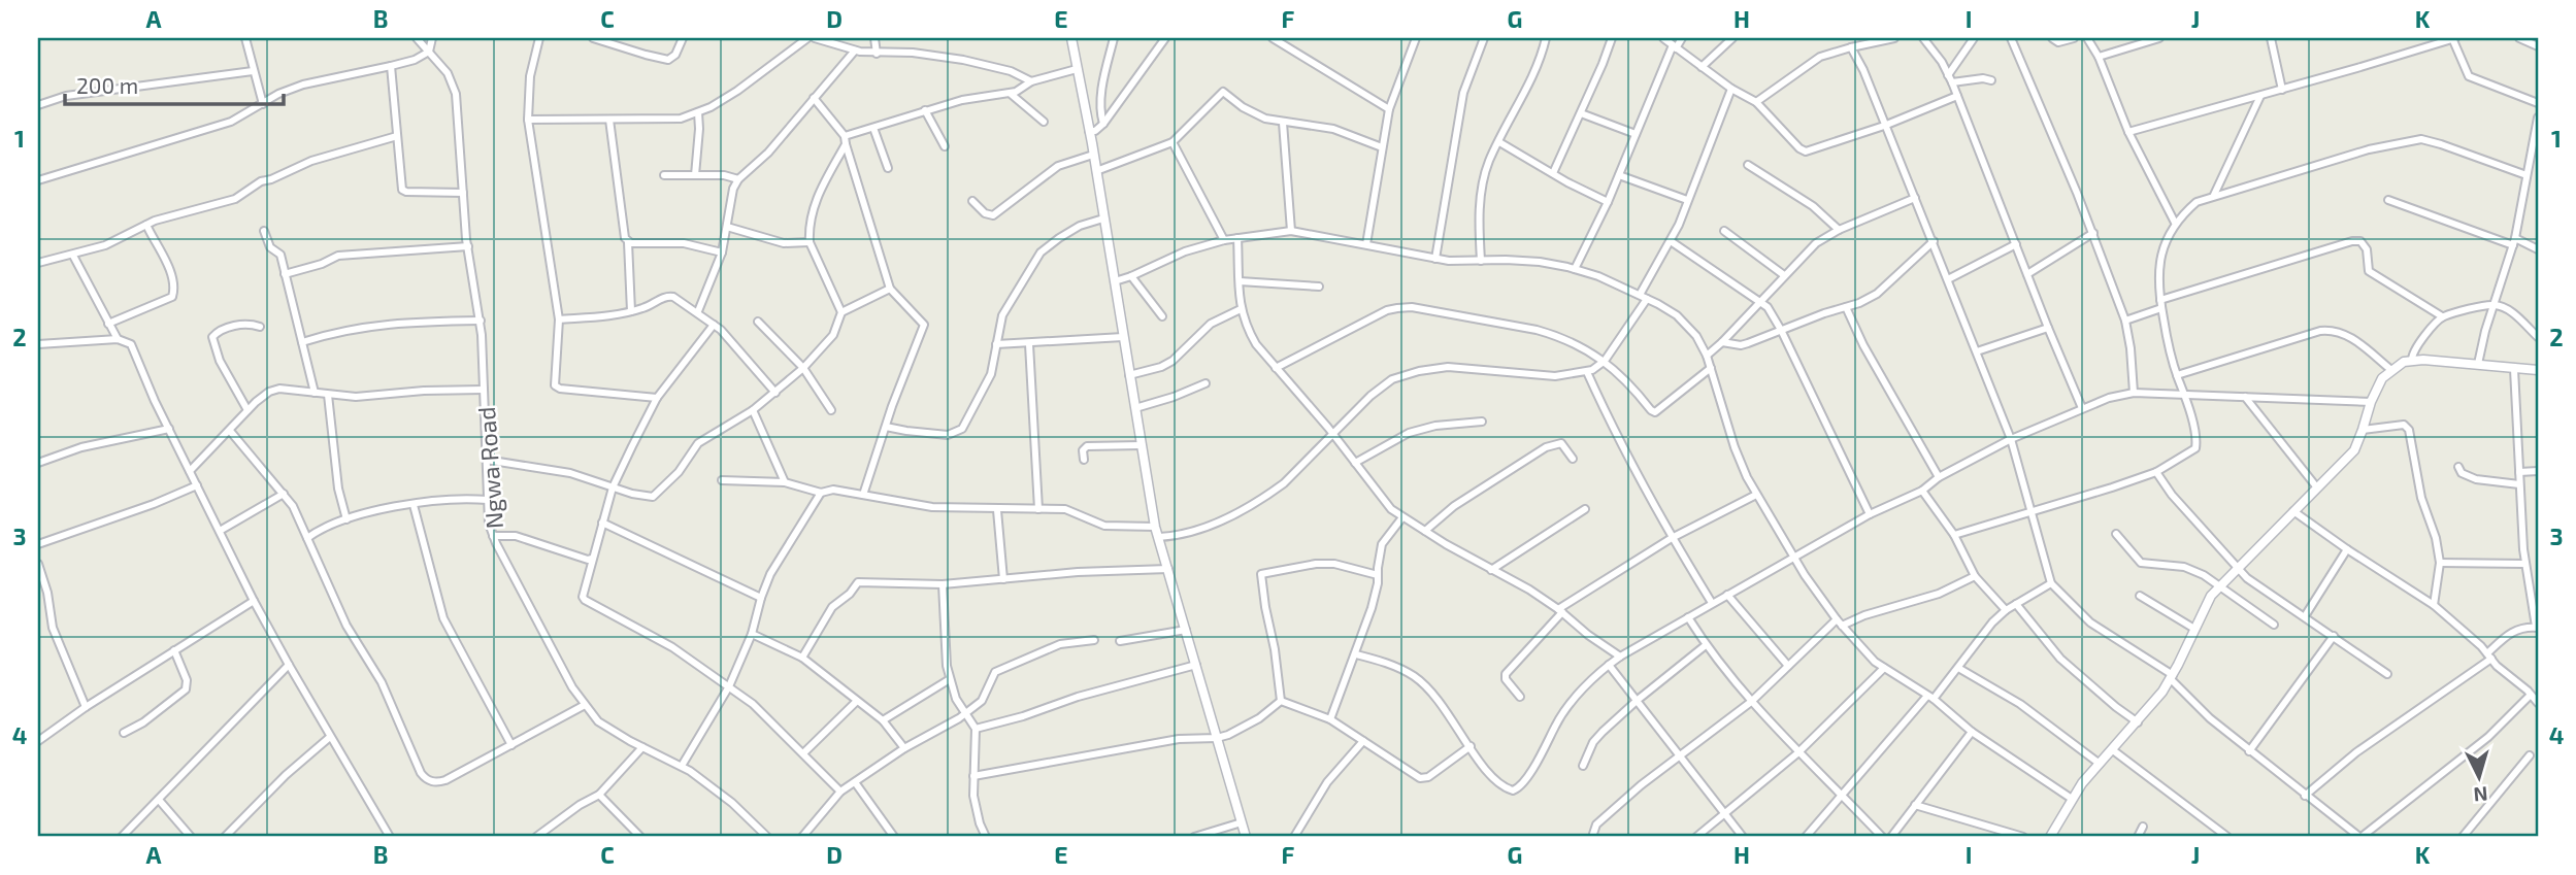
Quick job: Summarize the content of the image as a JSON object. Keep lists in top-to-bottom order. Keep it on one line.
{"streets":{"street":["Ngwa Road"]},"scale_bar":"200 m","north":"bottom","grid":{"columns":["A","B","C","D","E","F","G","H","I","J","K"],"rows":["1","2","3","4"]}}
